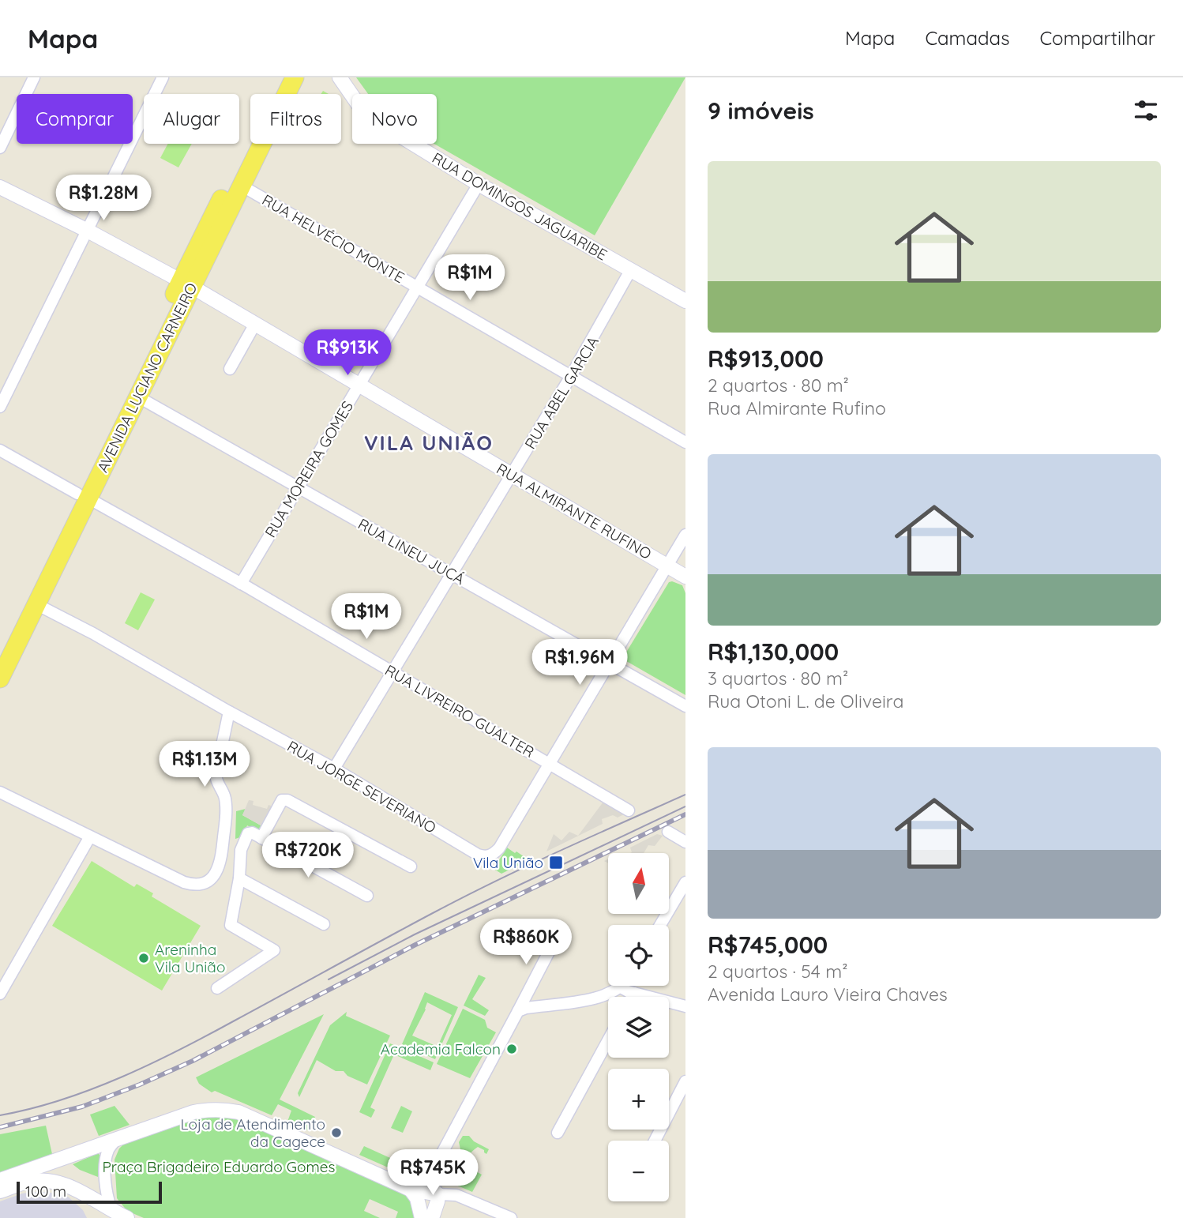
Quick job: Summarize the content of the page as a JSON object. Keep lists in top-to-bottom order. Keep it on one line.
{"streets":{"main road":["AVENIDA LUCIANO CARNEIRO"],"street":["RUA DOMINGOS JAGUARIBE","RUA HELVÉCIO MONTE","RUA ABEL GARCIA","RUA MOREIRA GOMES","RUA ALMIRANTE RUFINO","RUA LINEU JUCÁ","RUA LIVREIRO GUALTER","RUA JORGE SEVERIANO"]},"crossings":[["RUA DOMINGOS JAGUARIBE","RUA ABEL GARCIA"],["RUA DOMINGOS JAGUARIBE","RUA MOREIRA GOMES"],["RUA HELVÉCIO MONTE","AVENIDA LUCIANO CARNEIRO"],["RUA HELVÉCIO MONTE","RUA ABEL GARCIA"],["RUA HELVÉCIO MONTE","RUA MOREIRA GOMES"],["AVENIDA LUCIANO CARNEIRO","RUA ALMIRANTE RUFINO"],["AVENIDA LUCIANO CARNEIRO","RUA LINEU JUCÁ"],["AVENIDA LUCIANO CARNEIRO","RUA LIVREIRO GUALTER"],["AVENIDA LUCIANO CARNEIRO","RUA JORGE SEVERIANO"],["RUA ABEL GARCIA","RUA ALMIRANTE RUFINO"],["RUA ABEL GARCIA","RUA LINEU JUCÁ"],["RUA ABEL GARCIA","RUA LIVREIRO GUALTER"],["RUA ABEL GARCIA","RUA JORGE SEVERIANO"],["RUA MOREIRA GOMES","RUA ALMIRANTE RUFINO"],["RUA MOREIRA GOMES","RUA LINEU JUCÁ"],["RUA MOREIRA GOMES","RUA LIVREIRO GUALTER"],["RUA LIVREIRO GUALTER","RUA JORGE SEVERIANO"]],"districts":["VILA UNIÃO"],"parks":["Praça Brigadeiro Eduardo Gomes"],"places":{"transit":["Vila União"],"other":["Areninha Vila União","Academia Falcon","Loja de Atendimento da Cagece"]},"scale_bar":"100 m","north":"top","page":{"header":"Mapa","nav":["Mapa","Camadas","Compartilhar"],"heading":"9 imóveis","chip":["Comprar","Alugar","Filtros","Novo"],"list":[{"name":"R$913,000","note":"2 quartos · 80 m² · Rua Almirante Rufino"},{"name":"R$1,130,000","note":"3 quartos · 80 m² · Rua Otoni L. de Oliveira"},{"name":"R$745,000","note":"2 quartos · 54 m² · Avenida Lauro Vieira Chaves"}],"price":["R$1.28M","R$1M","R$913K","R$1M","R$1.96M","R$1.13M","R$720K","R$860K","R$745K"],"map_buttons":["+","−"],"scale":"100 m"}}
